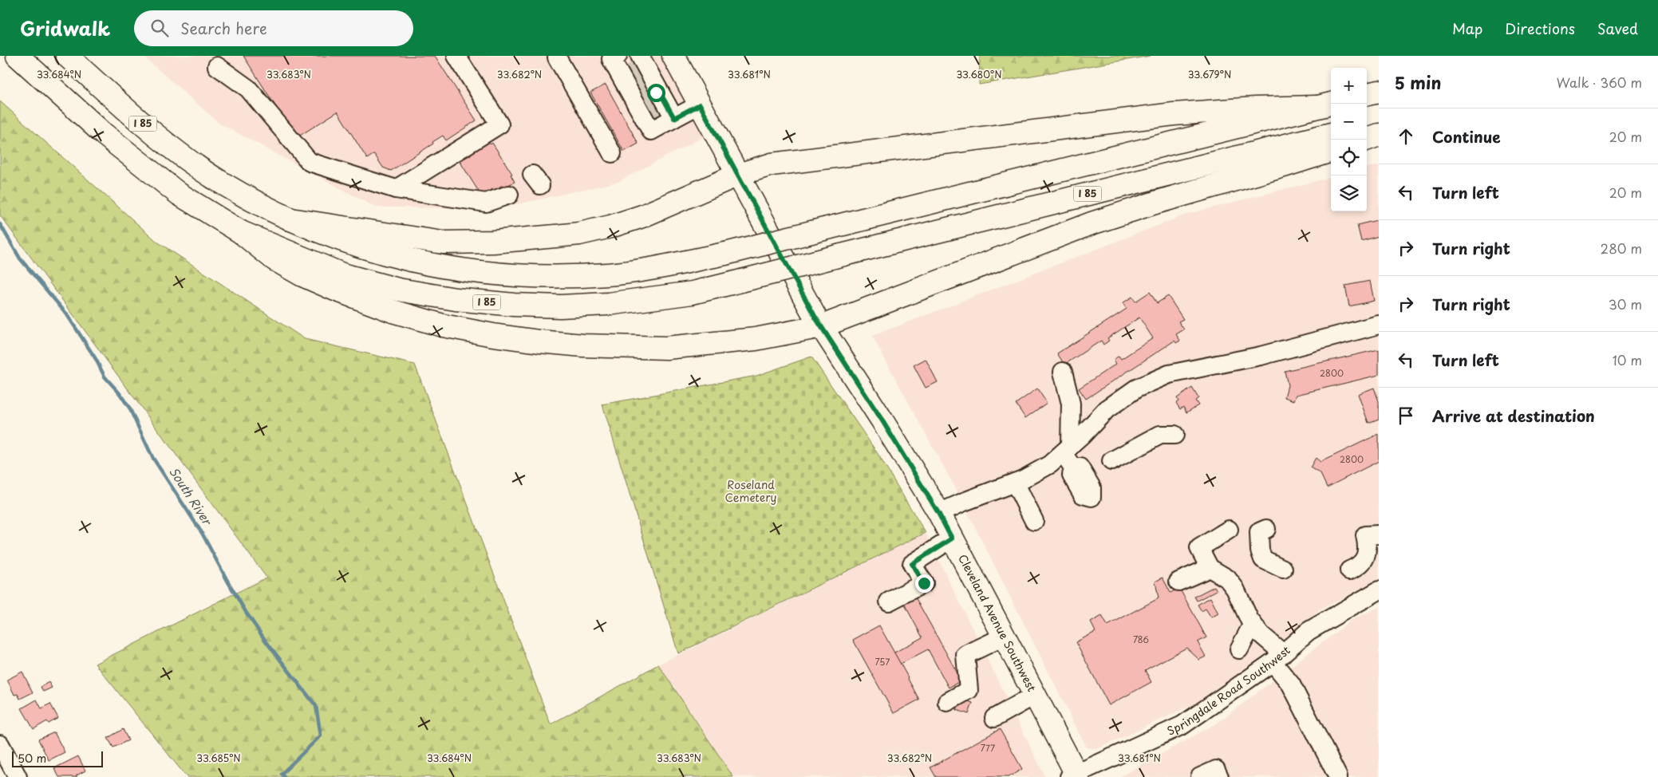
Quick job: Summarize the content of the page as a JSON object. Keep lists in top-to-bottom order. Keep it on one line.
{"streets":{"main road":["I 85","Cleveland Avenue Southwest"],"street":["Springdale Road Southwest"]},"crossings":[["Cleveland Avenue Southwest","Springdale Road Southwest"]],"water":["South River"],"parks":["Roseland Cemetery"],"house_numbers":["2800","2800","786","757","777"],"scale_bar":"50 m","page":{"header":"Gridwalk","search":"Search here","nav":["Map","Directions","Saved"],"heading":["5 min","Walk · 360 m"],"map_buttons":["+","−"],"list":[["Continue","20 m"],["Turn left","20 m"],["Turn right","280 m"],["Turn right","30 m"],["Turn left","10 m"],"Arrive at destination"],"scale":"50 m"},"coordinates":["33.684°N","33.683°N","33.682°N","33.681°N","33.680°N","33.679°N","33.685°N"]}
